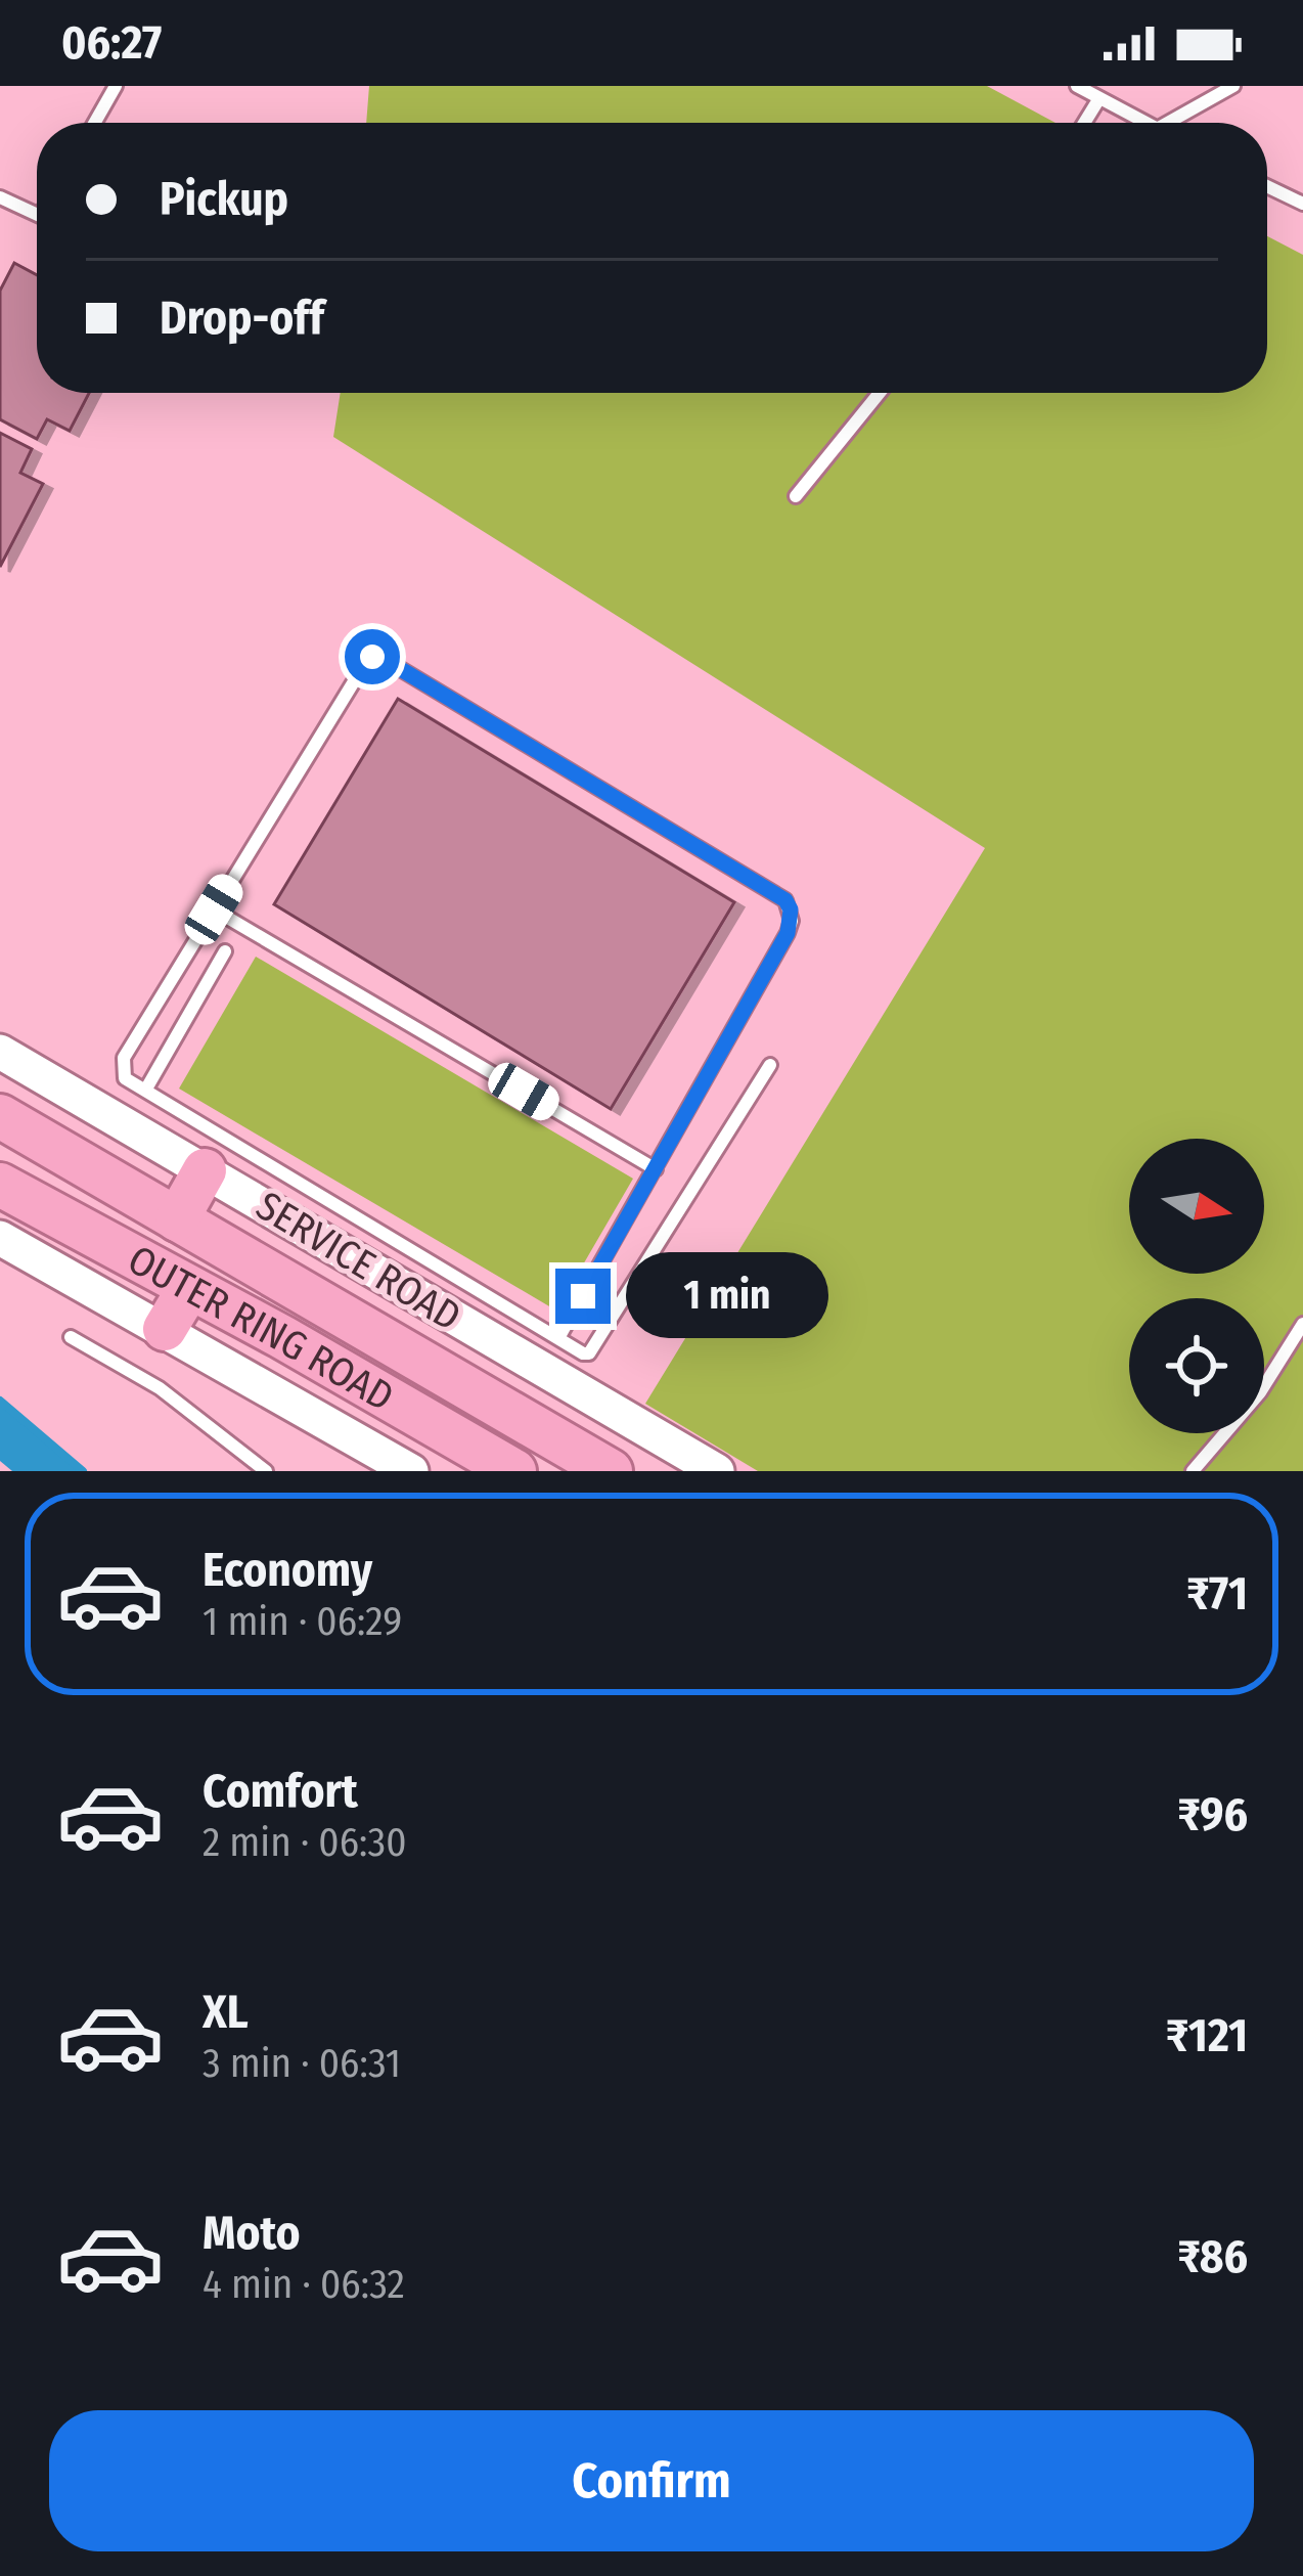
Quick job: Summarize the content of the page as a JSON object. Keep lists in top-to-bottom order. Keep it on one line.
{"streets":{"highway":["OUTER RING ROAD"],"street":["SERVICE ROAD"]},"north":"right","page":{"status":"06:27","banner":["Pickup","Drop-off"],"bubble":"1 min","list":[{"name":"Economy","note":"1 min · 06:29","value":"₹71"},{"name":"Comfort","note":"2 min · 06:30","value":"₹96"},{"name":"XL","note":"3 min · 06:31","value":"₹121"},{"name":"Moto","note":"4 min · 06:32","value":"₹86"}],"buttons":"Confirm"}}
